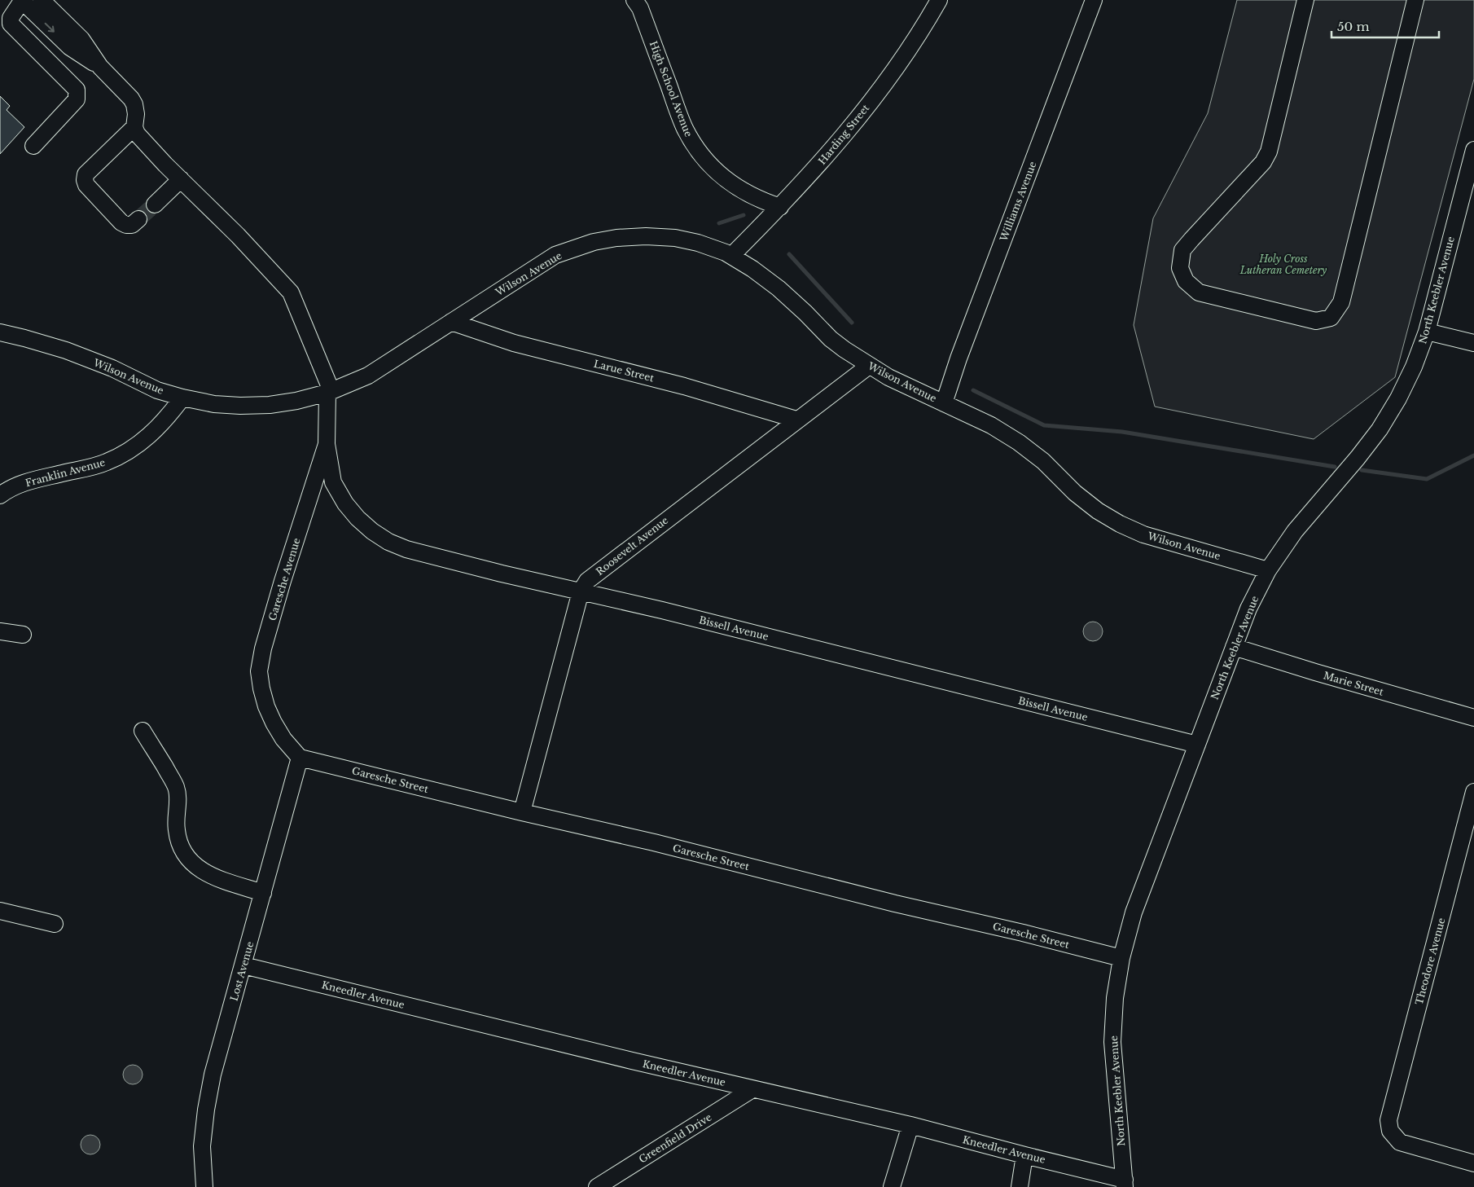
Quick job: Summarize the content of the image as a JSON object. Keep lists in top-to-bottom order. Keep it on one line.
{"streets":{"street":["High School Avenue","Harding Street","Williams Avenue","Wilson Avenue","North Keebler Avenue","Larue Street","Franklin Avenue","Roosevelt Avenue","Garesche Avenue","Bissell Avenue","Marie Street","Garesche Street","Theodore Avenue","Lost Avenue","Kneedler Avenue","Greenfield Drive"]},"crossings":[["High School Avenue","Harding Street"],["Harding Street","Wilson Avenue"],["Williams Avenue","Wilson Avenue"],["Wilson Avenue","North Keebler Avenue"],["Wilson Avenue","Larue Street"],["Wilson Avenue","Franklin Avenue"],["Wilson Avenue","Roosevelt Avenue"],["Wilson Avenue","Garesche Avenue"],["North Keebler Avenue","Bissell Avenue"],["North Keebler Avenue","Marie Street"],["North Keebler Avenue","Garesche Street"],["North Keebler Avenue","Kneedler Avenue"],["Larue Street","Roosevelt Avenue"],["Roosevelt Avenue","Bissell Avenue"],["Roosevelt Avenue","Garesche Street"],["Garesche Avenue","Bissell Avenue"],["Garesche Avenue","Garesche Street"],["Garesche Avenue","Lost Avenue"],["Garesche Street","Lost Avenue"],["Lost Avenue","Kneedler Avenue"],["Kneedler Avenue","Greenfield Drive"]],"parks":["Holy Cross Lutheran Cemetery"],"scale_bar":"50 m"}
